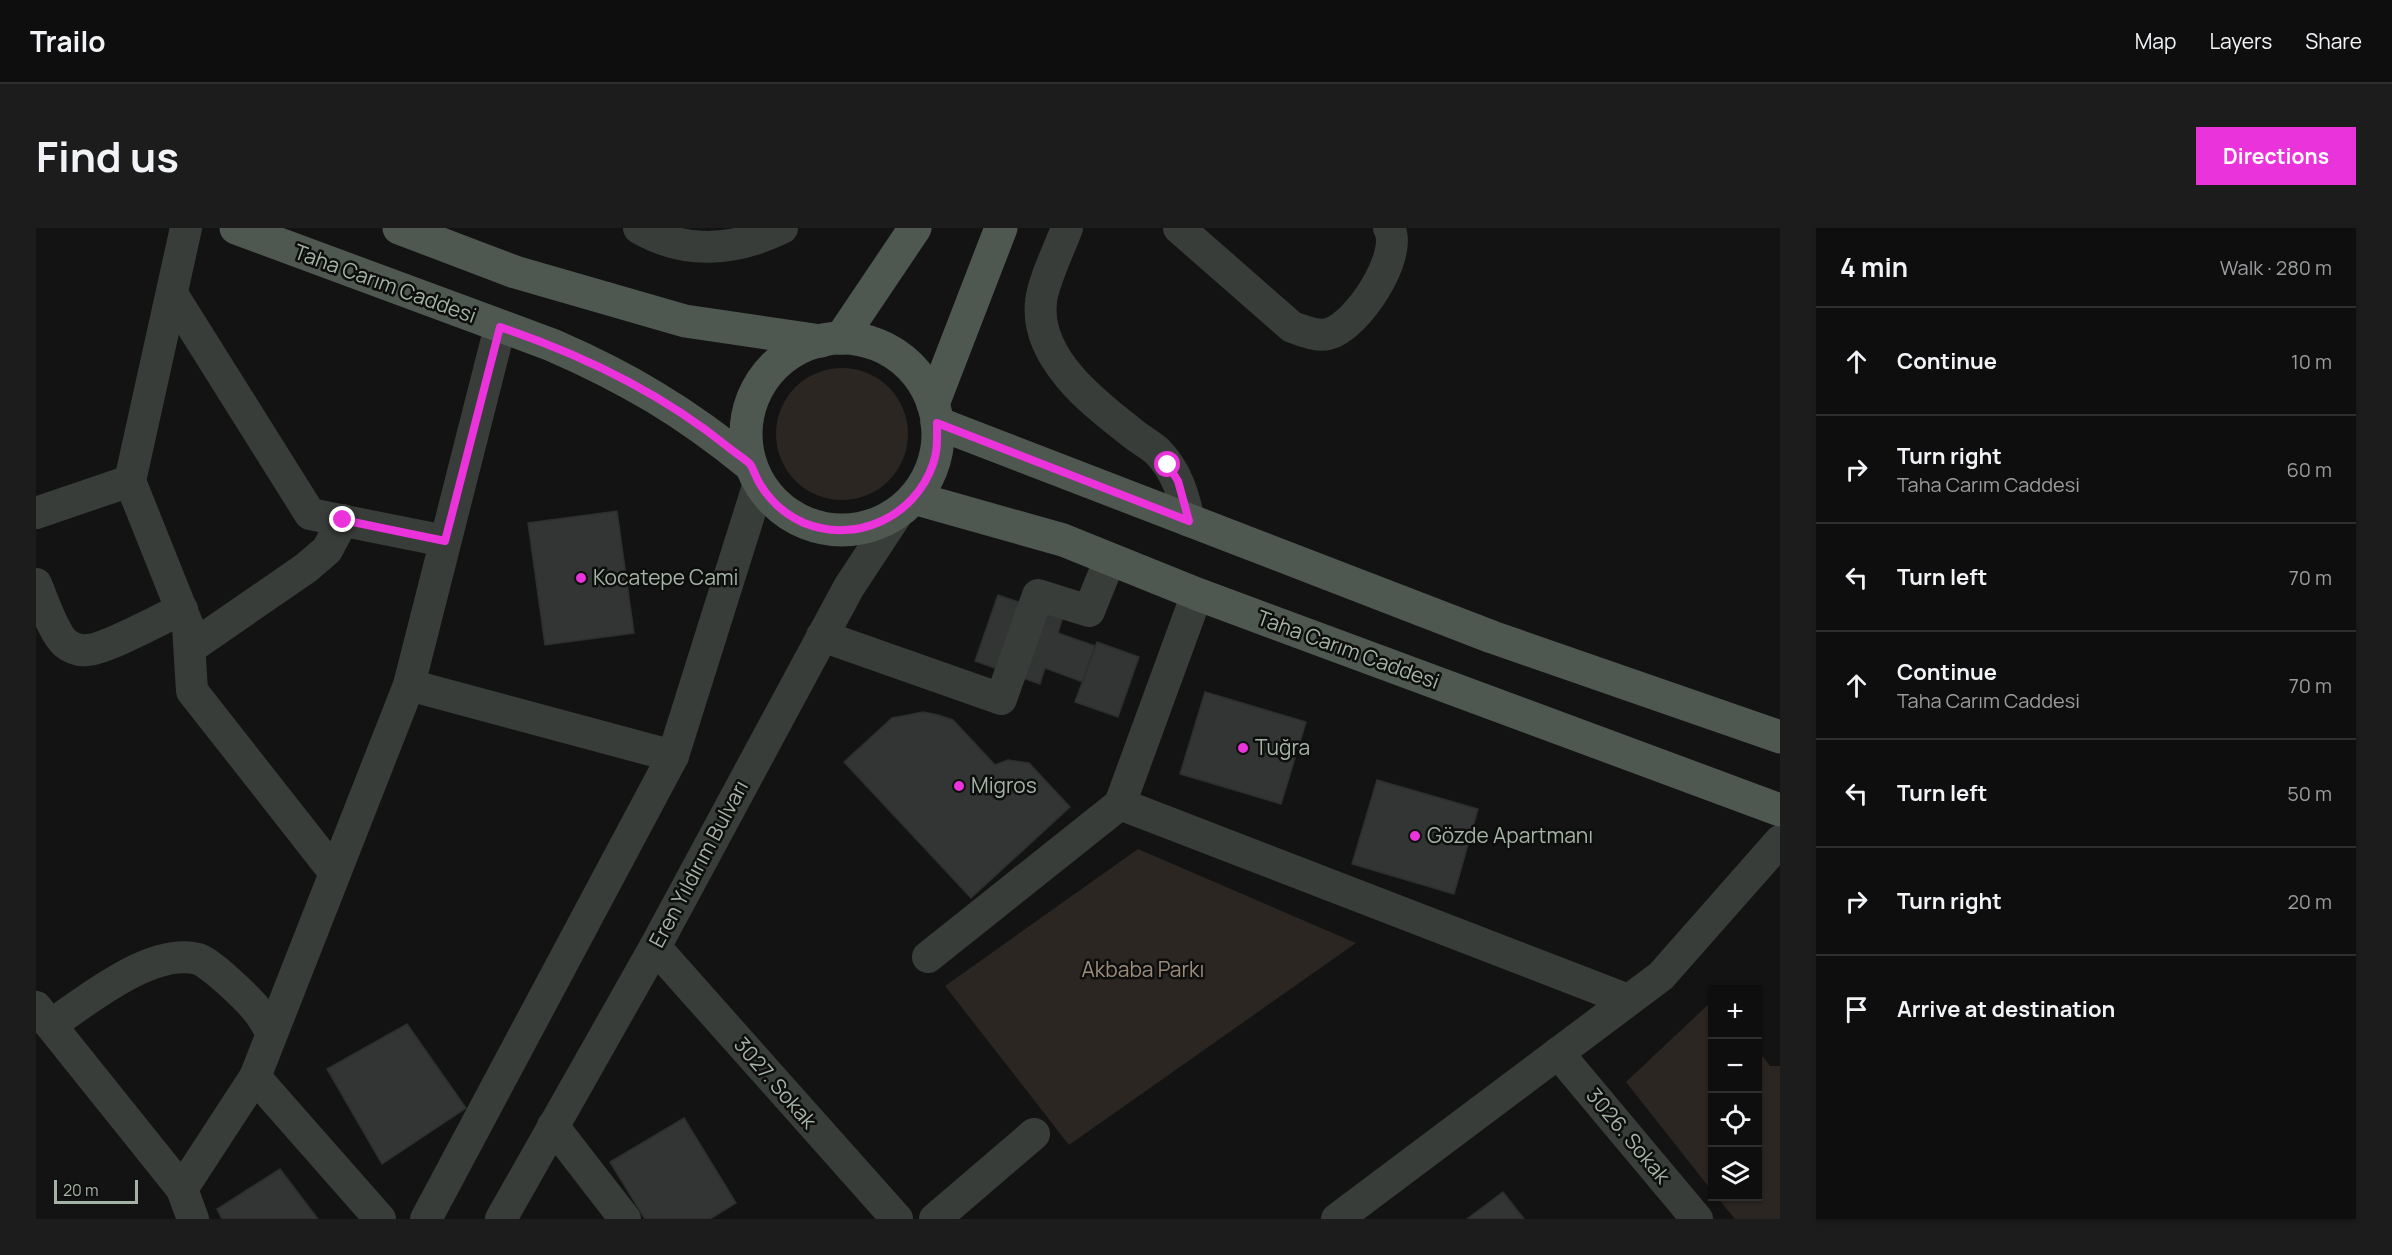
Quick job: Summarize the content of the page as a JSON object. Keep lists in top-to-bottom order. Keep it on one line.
{"streets":{"main road":["Taha Carım Caddesi"],"street":["Eren Yıldırım Bulvarı","3027. Sokak","3026. Sokak"]},"crossings":[["Taha Carım Caddesi","Eren Yıldırım Bulvarı"],["Eren Yıldırım Bulvarı","3027. Sokak"]],"parks":["Akbaba Parkı"],"places":["Kocatepe Cami","Tuğra","Migros","Gözde Apartmanı"],"scale_bar":"20 m","page":{"header":"Trailo","nav":["Map","Layers","Share"],"title":"Find us","buttons":"Directions","heading":["4 min","Walk · 280 m"],"list":[["Continue","10 m"],["Turn right","Taha Carım Caddesi","60 m"],["Turn left","70 m"],["Continue","Taha Carım Caddesi","70 m"],["Turn left","50 m"],["Turn right","20 m"],"Arrive at destination"],"map_buttons":["+","−"],"scale":"20 m"}}
